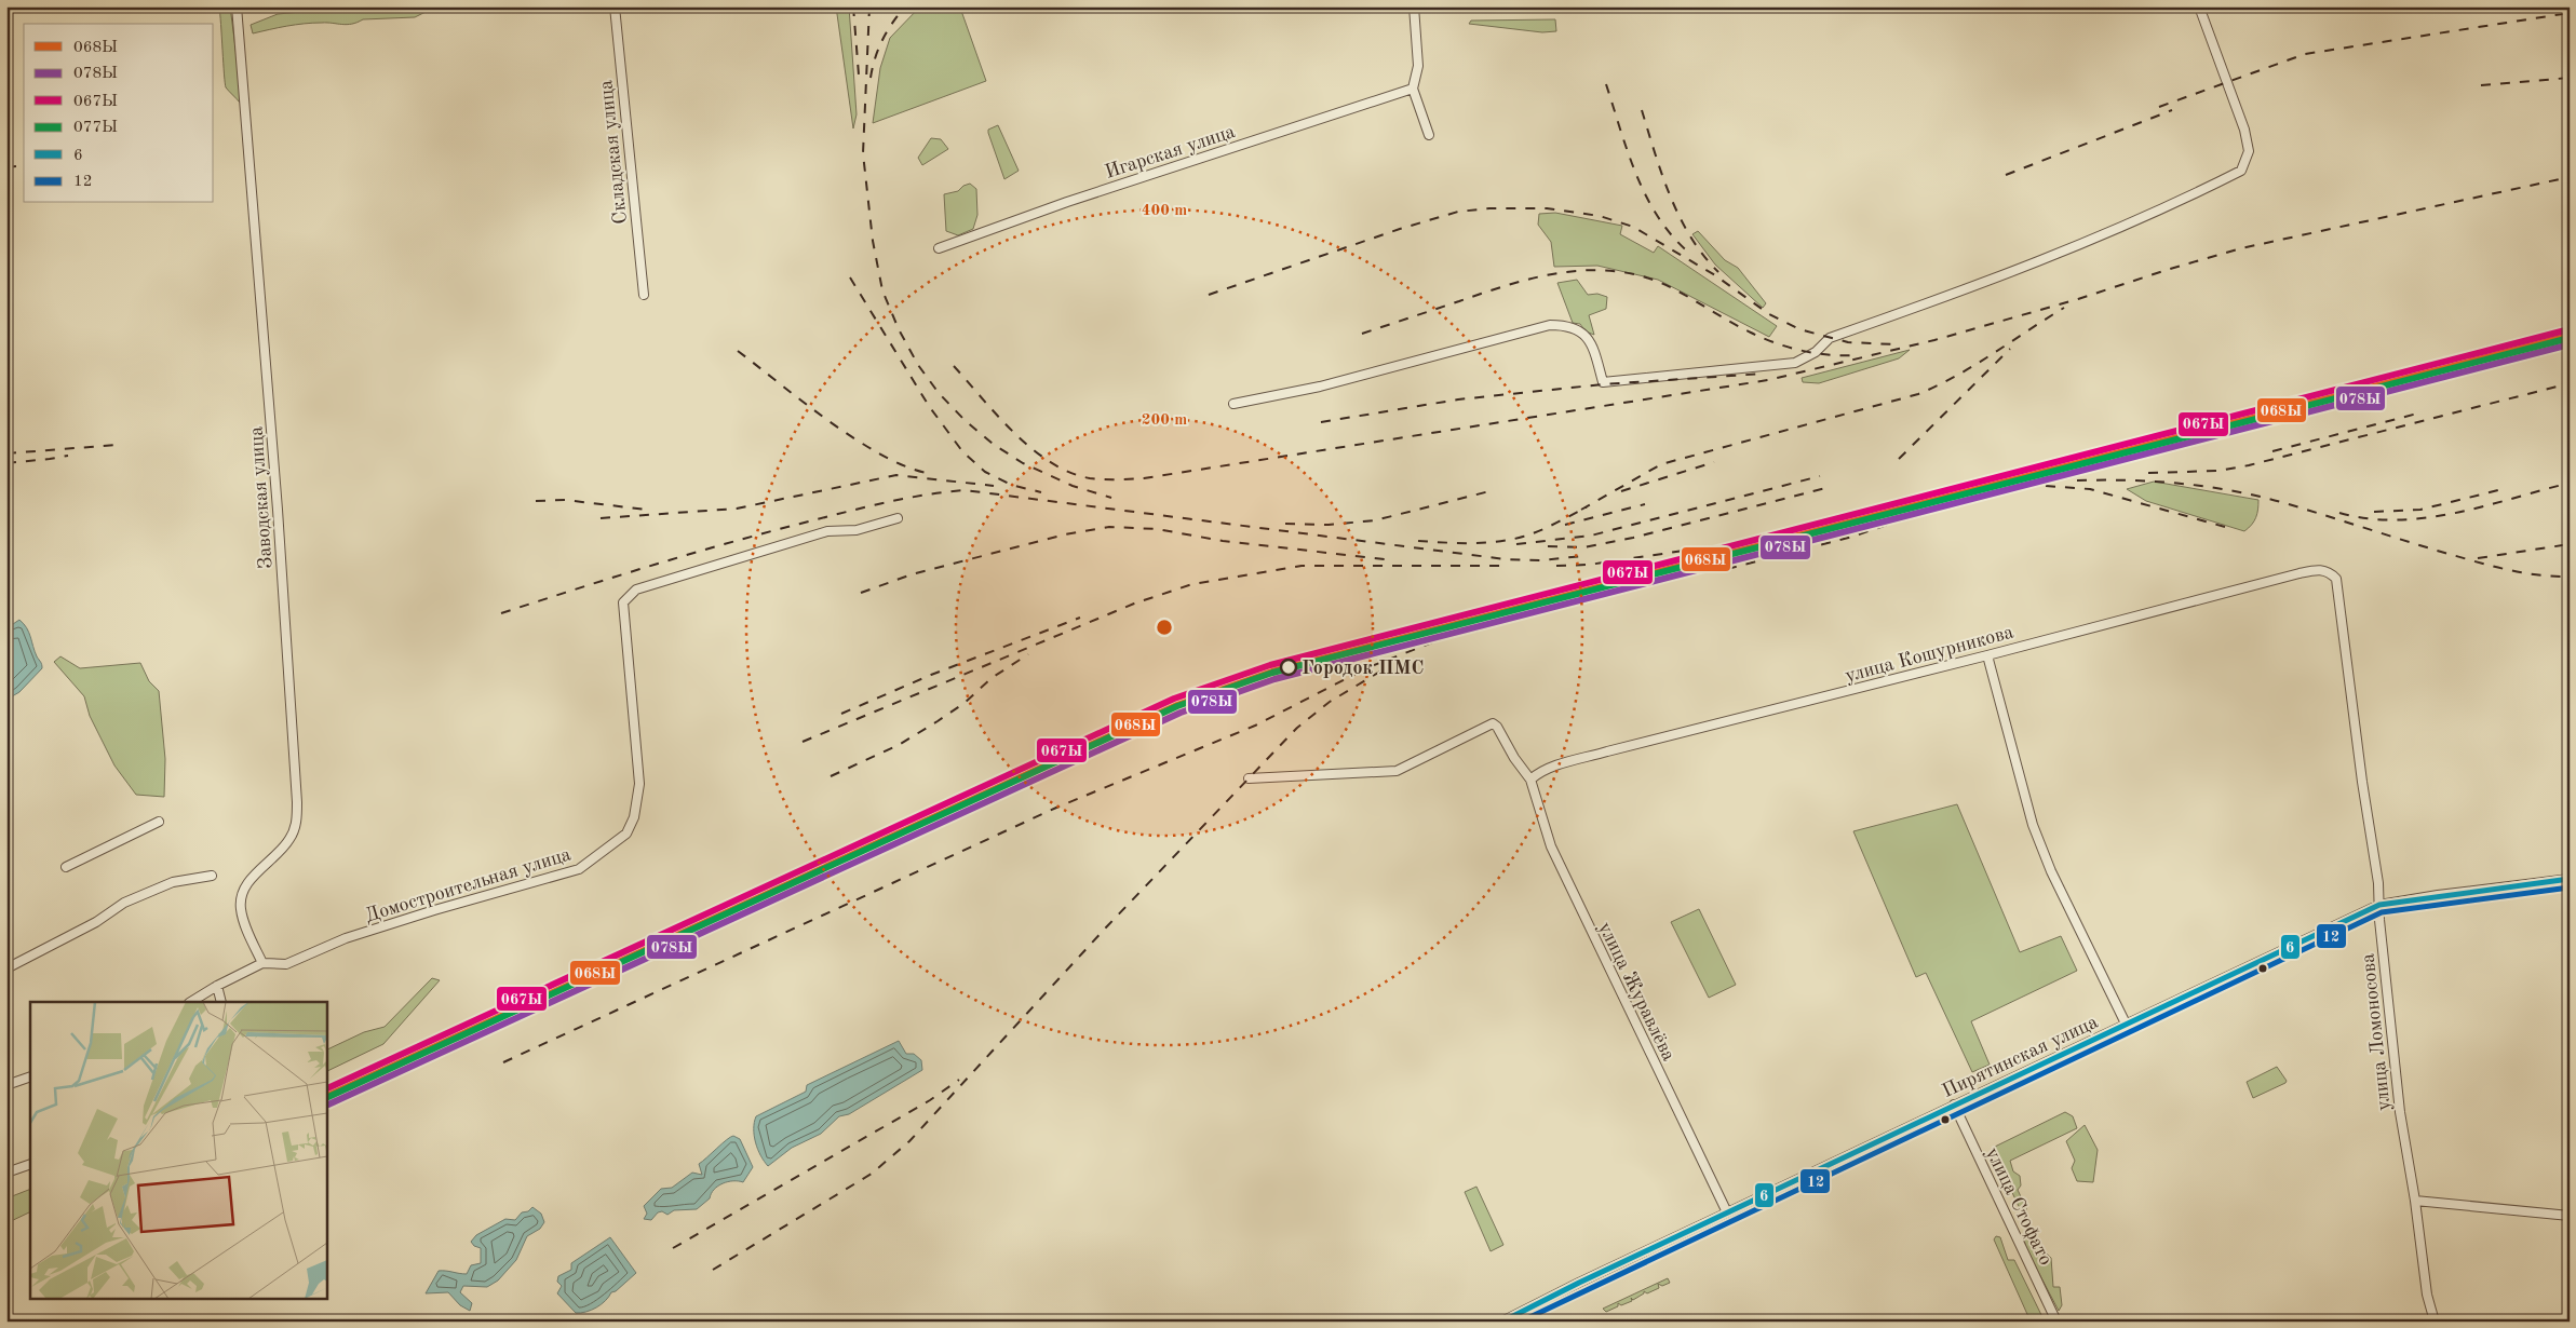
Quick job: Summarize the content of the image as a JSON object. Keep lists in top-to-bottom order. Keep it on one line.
{"streets":{"street":["Игарская улица","Складская улица","Заводская улица","улица Кошурникова","Домостроительная улица","улица Журавлёва","улица Ломоносова","Пирятинская улица","улица Стофато"]},"crossings":[["Заводская улица","Домостроительная улица"],["улица Кошурникова","улица Журавлёва"],["улица Кошурникова","улица Ломоносова"],["улица Журавлёва","Пирятинская улица"],["улица Ломоносова","Пирятинская улица"],["Пирятинская улица","улица Стофато"]],"places":["Городок ПМС"],"lines":["transit line 067Ы","transit line 068Ы","transit line 077Ы","transit line 078Ы","transit line 6","transit line 12"],"legend":["068Ы","078Ы","067Ы","077Ы","6","12"],"rings":["400 m","200 m"]}
